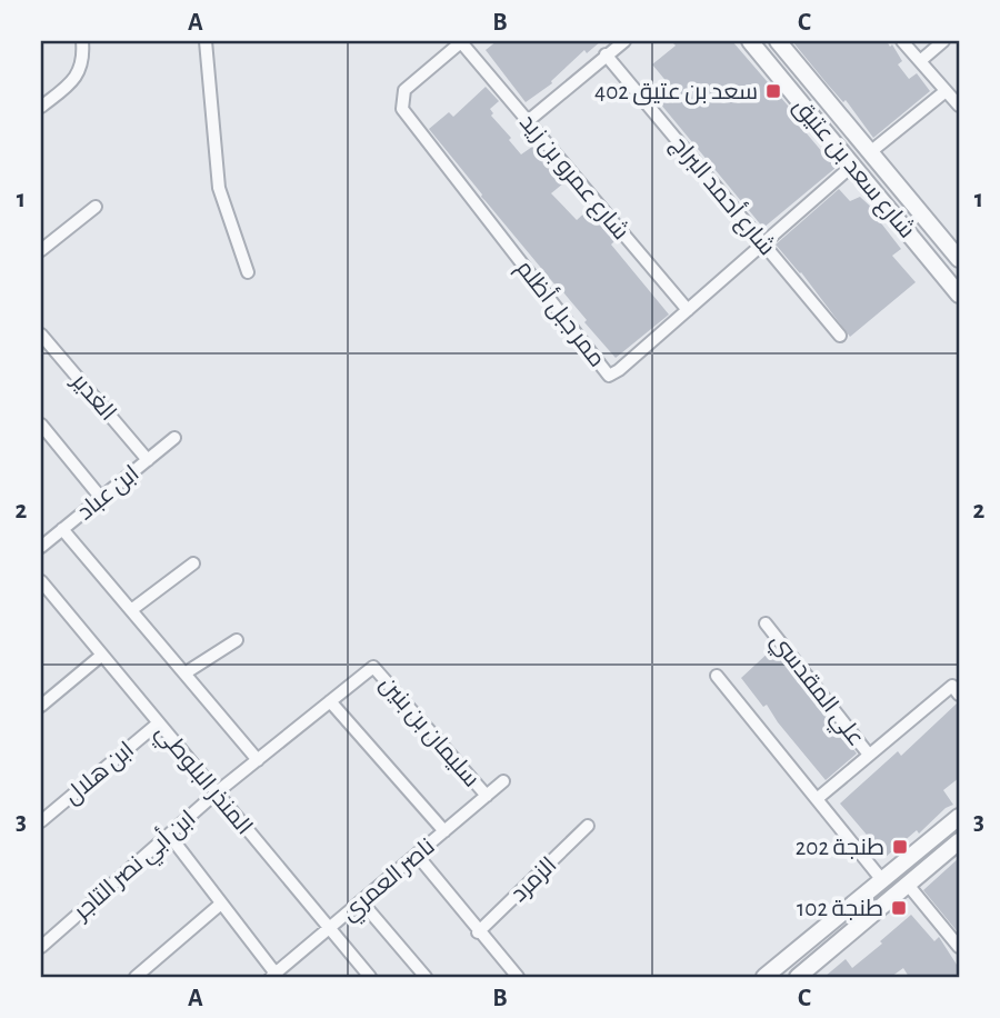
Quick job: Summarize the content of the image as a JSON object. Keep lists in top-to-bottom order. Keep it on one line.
{"streets":{"street":["شارع سعد بن عتيق","شارع عمرو بن زيد","شارع أحمد البراج","ممر جبل أظلم","الغدير","ابن عباد","علي المقدسي","سليمان بن بنين","ابن هلال","المنذر البلوطي","ابن أبي نصر التاجر","ناصر العمري","الزمرد"]},"crossings":[["شارع سعد بن عتيق","ممر جبل أظلم"],["شارع عمرو بن زيد","ممر جبل أظلم"],["شارع أحمد البراج","ممر جبل أظلم"],["الغدير","ابن عباد"],["سليمان بن بنين","ابن أبي نصر التاجر"],["سليمان بن بنين","ناصر العمري"],["ابن هلال","المنذر البلوطي"],["المنذر البلوطي","ابن أبي نصر التاجر"],["المنذر البلوطي","ناصر العمري"]],"places":{"transit":["سعد بن عتيق 402","طنجة 202","طنجة 102"]},"grid":{"columns":["A","B","C"],"rows":["1","2","3"]}}
